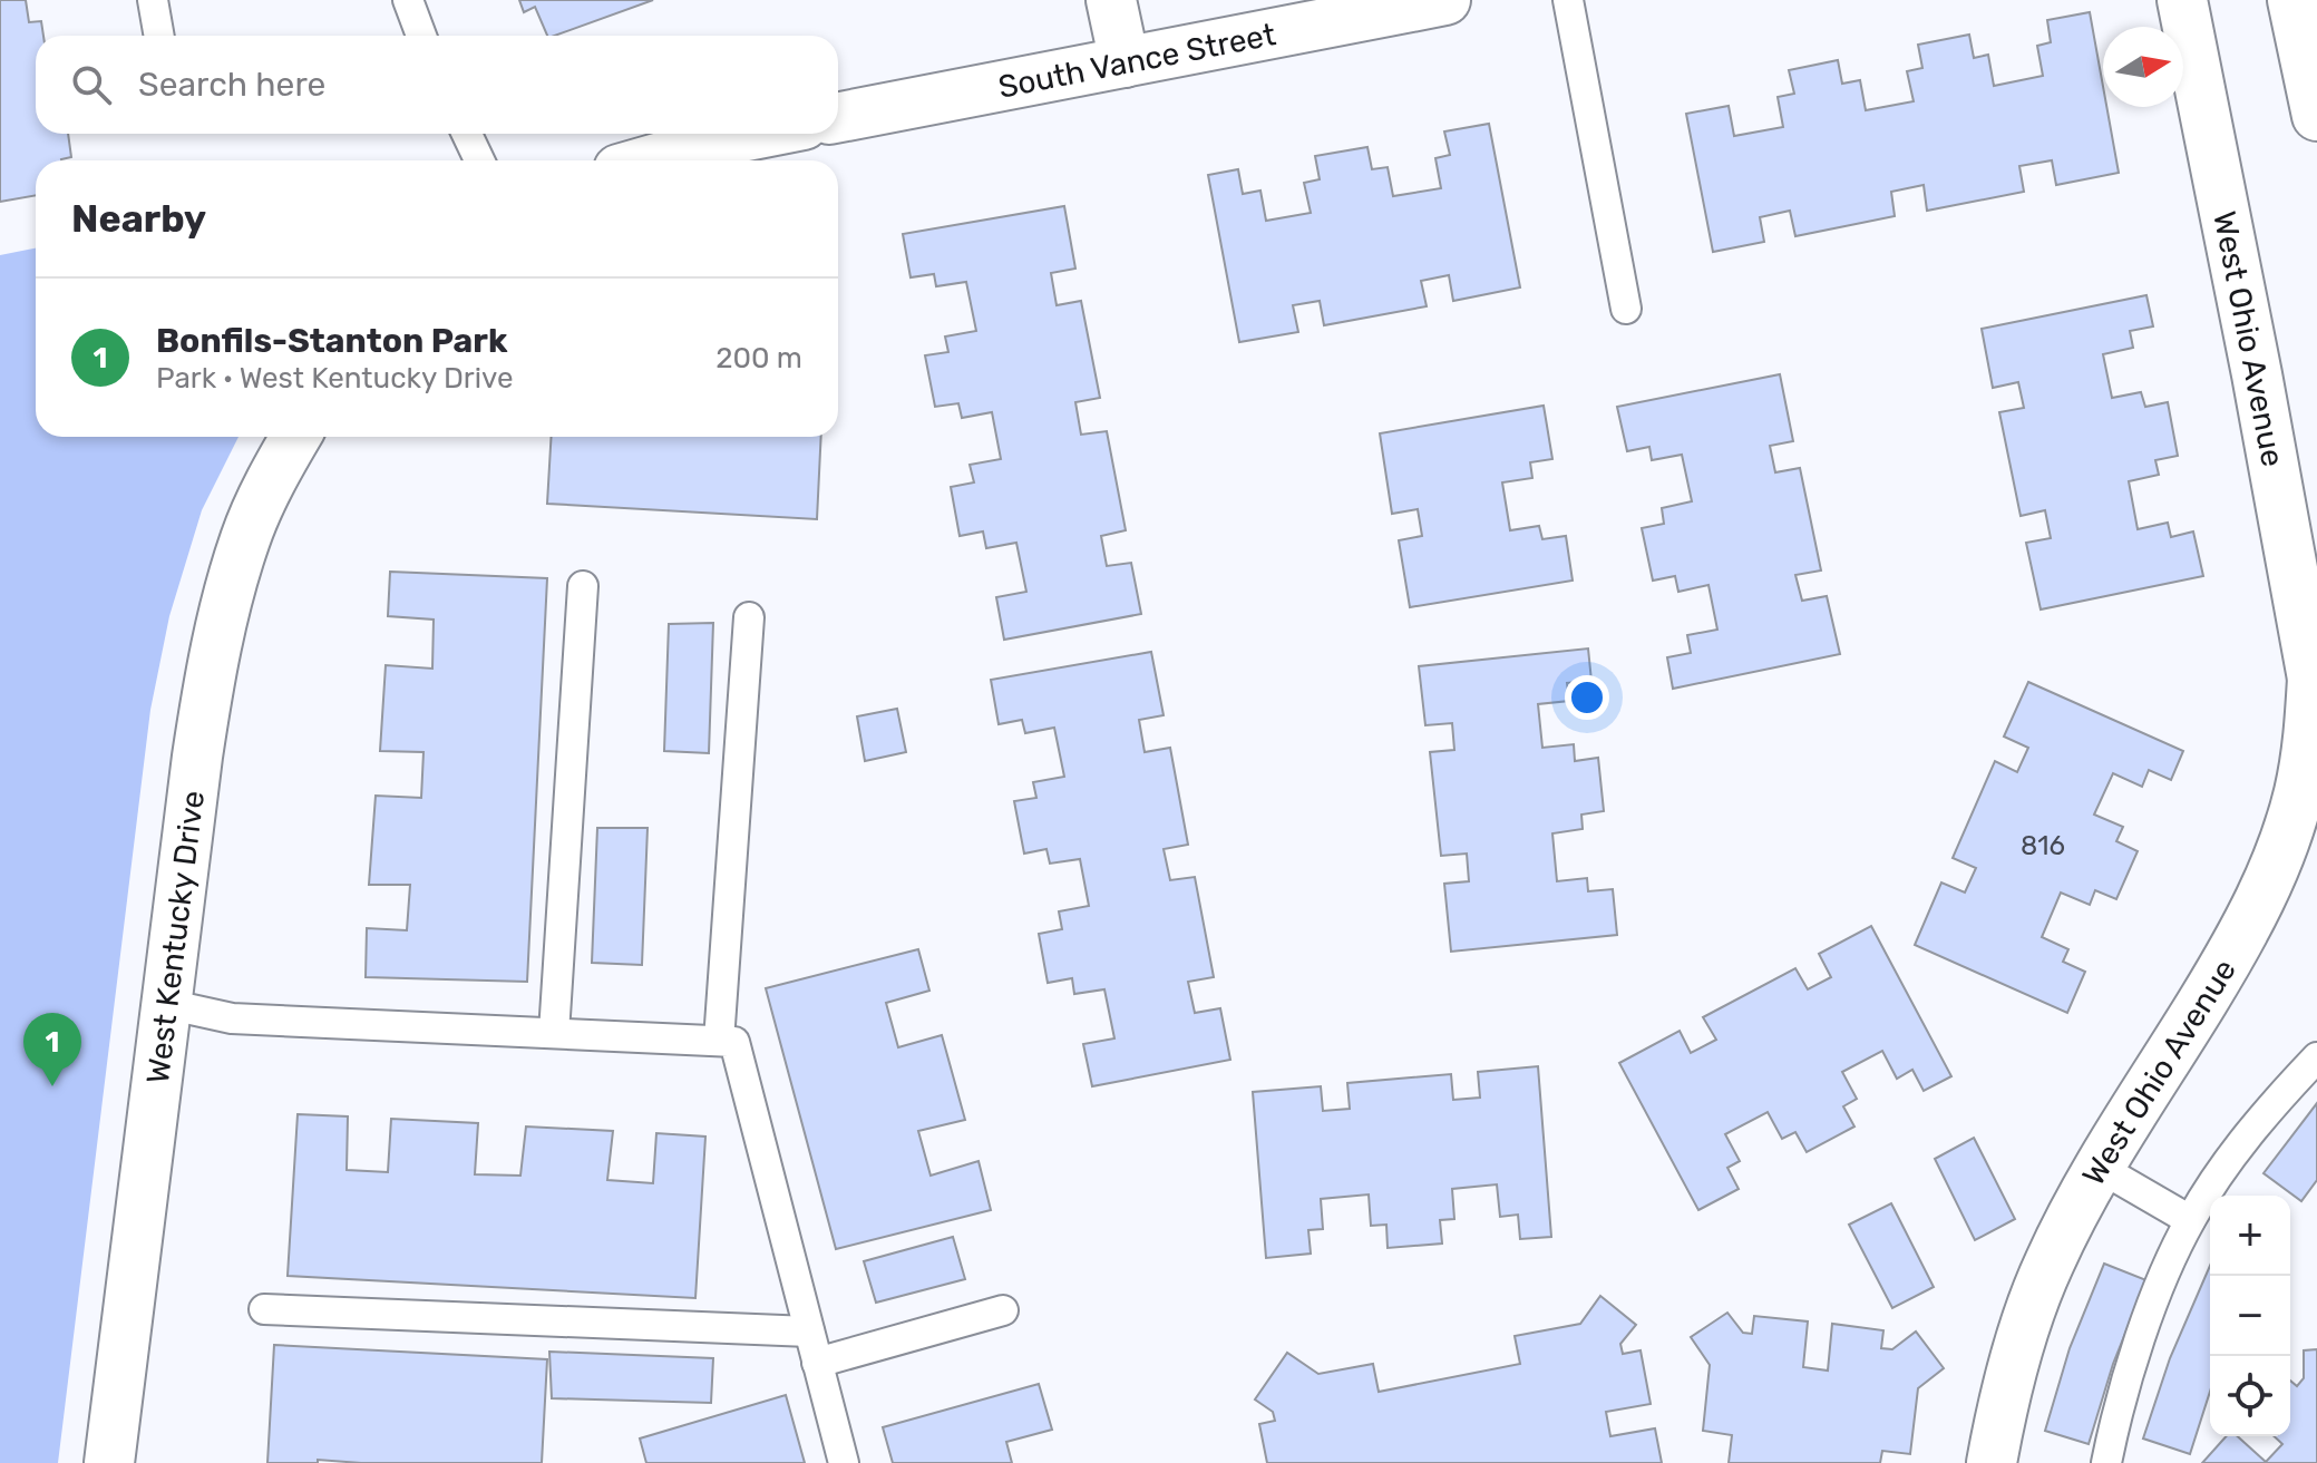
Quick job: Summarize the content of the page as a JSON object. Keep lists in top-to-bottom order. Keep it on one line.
{"streets":{"street":["South Vance Street","West Ohio Avenue","West Kentucky Drive"]},"house_numbers":["816"],"north":"right","page":{"search":"Search here","heading":"Nearby","list":[{"mark":"1","name":"Bonfils-Stanton Park","note":"Park · West Kentucky Drive","value":"200 m"}],"pins":"1","map_buttons":["+","−"]}}
